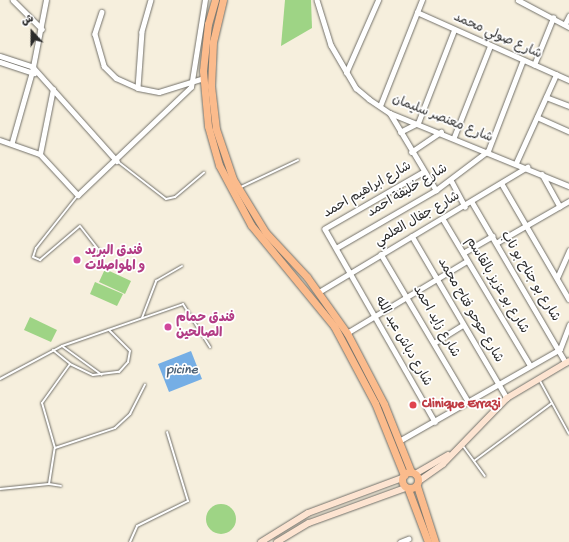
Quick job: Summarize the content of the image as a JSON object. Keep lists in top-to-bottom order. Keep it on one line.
{"streets":{"street":["شارع صولي محمد","شارع معنصر سليمان","شارع ابراهيم احمد","شارع خليفة احمد","شارع جفال العلمي","شارع بو جناح بو ناب","شارع بو عزيز بالقاسم","شارع حوحو فتاح محمد","شارع زايد احمد","شارع دباش عبد الله"]},"crossings":[["شارع معنصر سليمان","شارع خليفة احمد"],["شارع معنصر سليمان","شارع جفال العلمي"],["شارع ابراهيم احمد","شارع خليفة احمد"],["شارع ابراهيم احمد","شارع جفال العلمي"],["شارع ابراهيم احمد","شارع دباش عبد الله"],["شارع جفال العلمي","شارع بو جناح بو ناب"],["شارع جفال العلمي","شارع بو عزيز بالقاسم"],["شارع جفال العلمي","شارع حوحو فتاح محمد"],["شارع جفال العلمي","شارع زايد احمد"],["شارع جفال العلمي","شارع دباش عبد الله"]],"water":["picine"],"places":["فندق البريد و المواصلات","فندق حمام الصالحين","Clinique Errazi"],"north":"top"}
